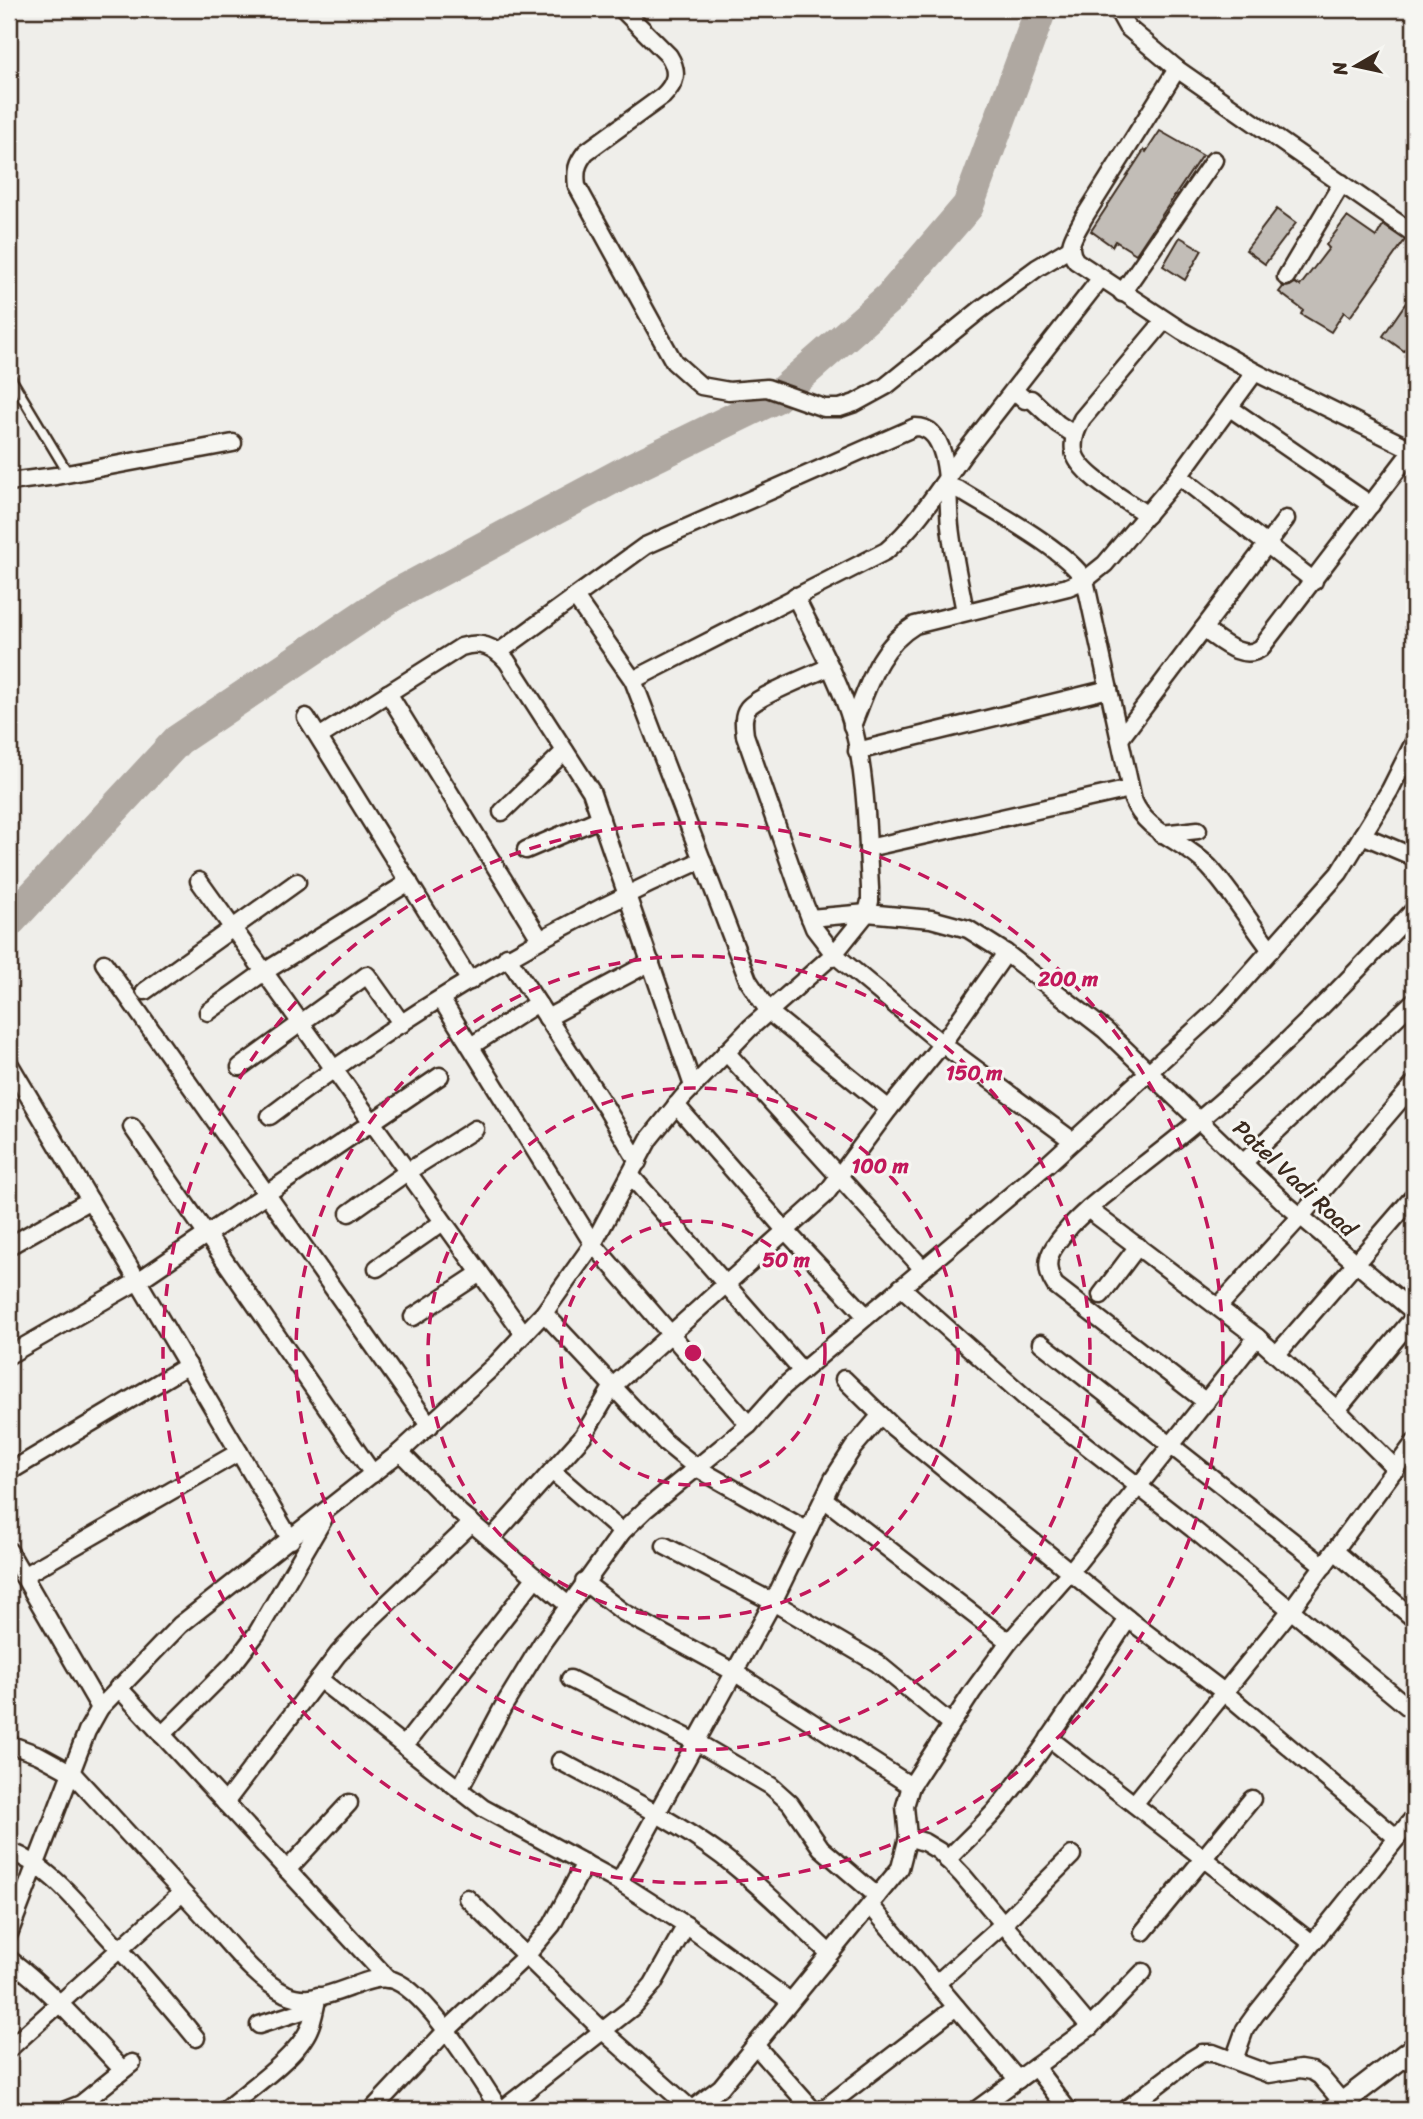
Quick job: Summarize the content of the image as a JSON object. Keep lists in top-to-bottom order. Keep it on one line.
{"streets":{"street":["Patel Vadi Road"]},"north":"left","rings":["200 m","150 m","100 m","50 m"]}
